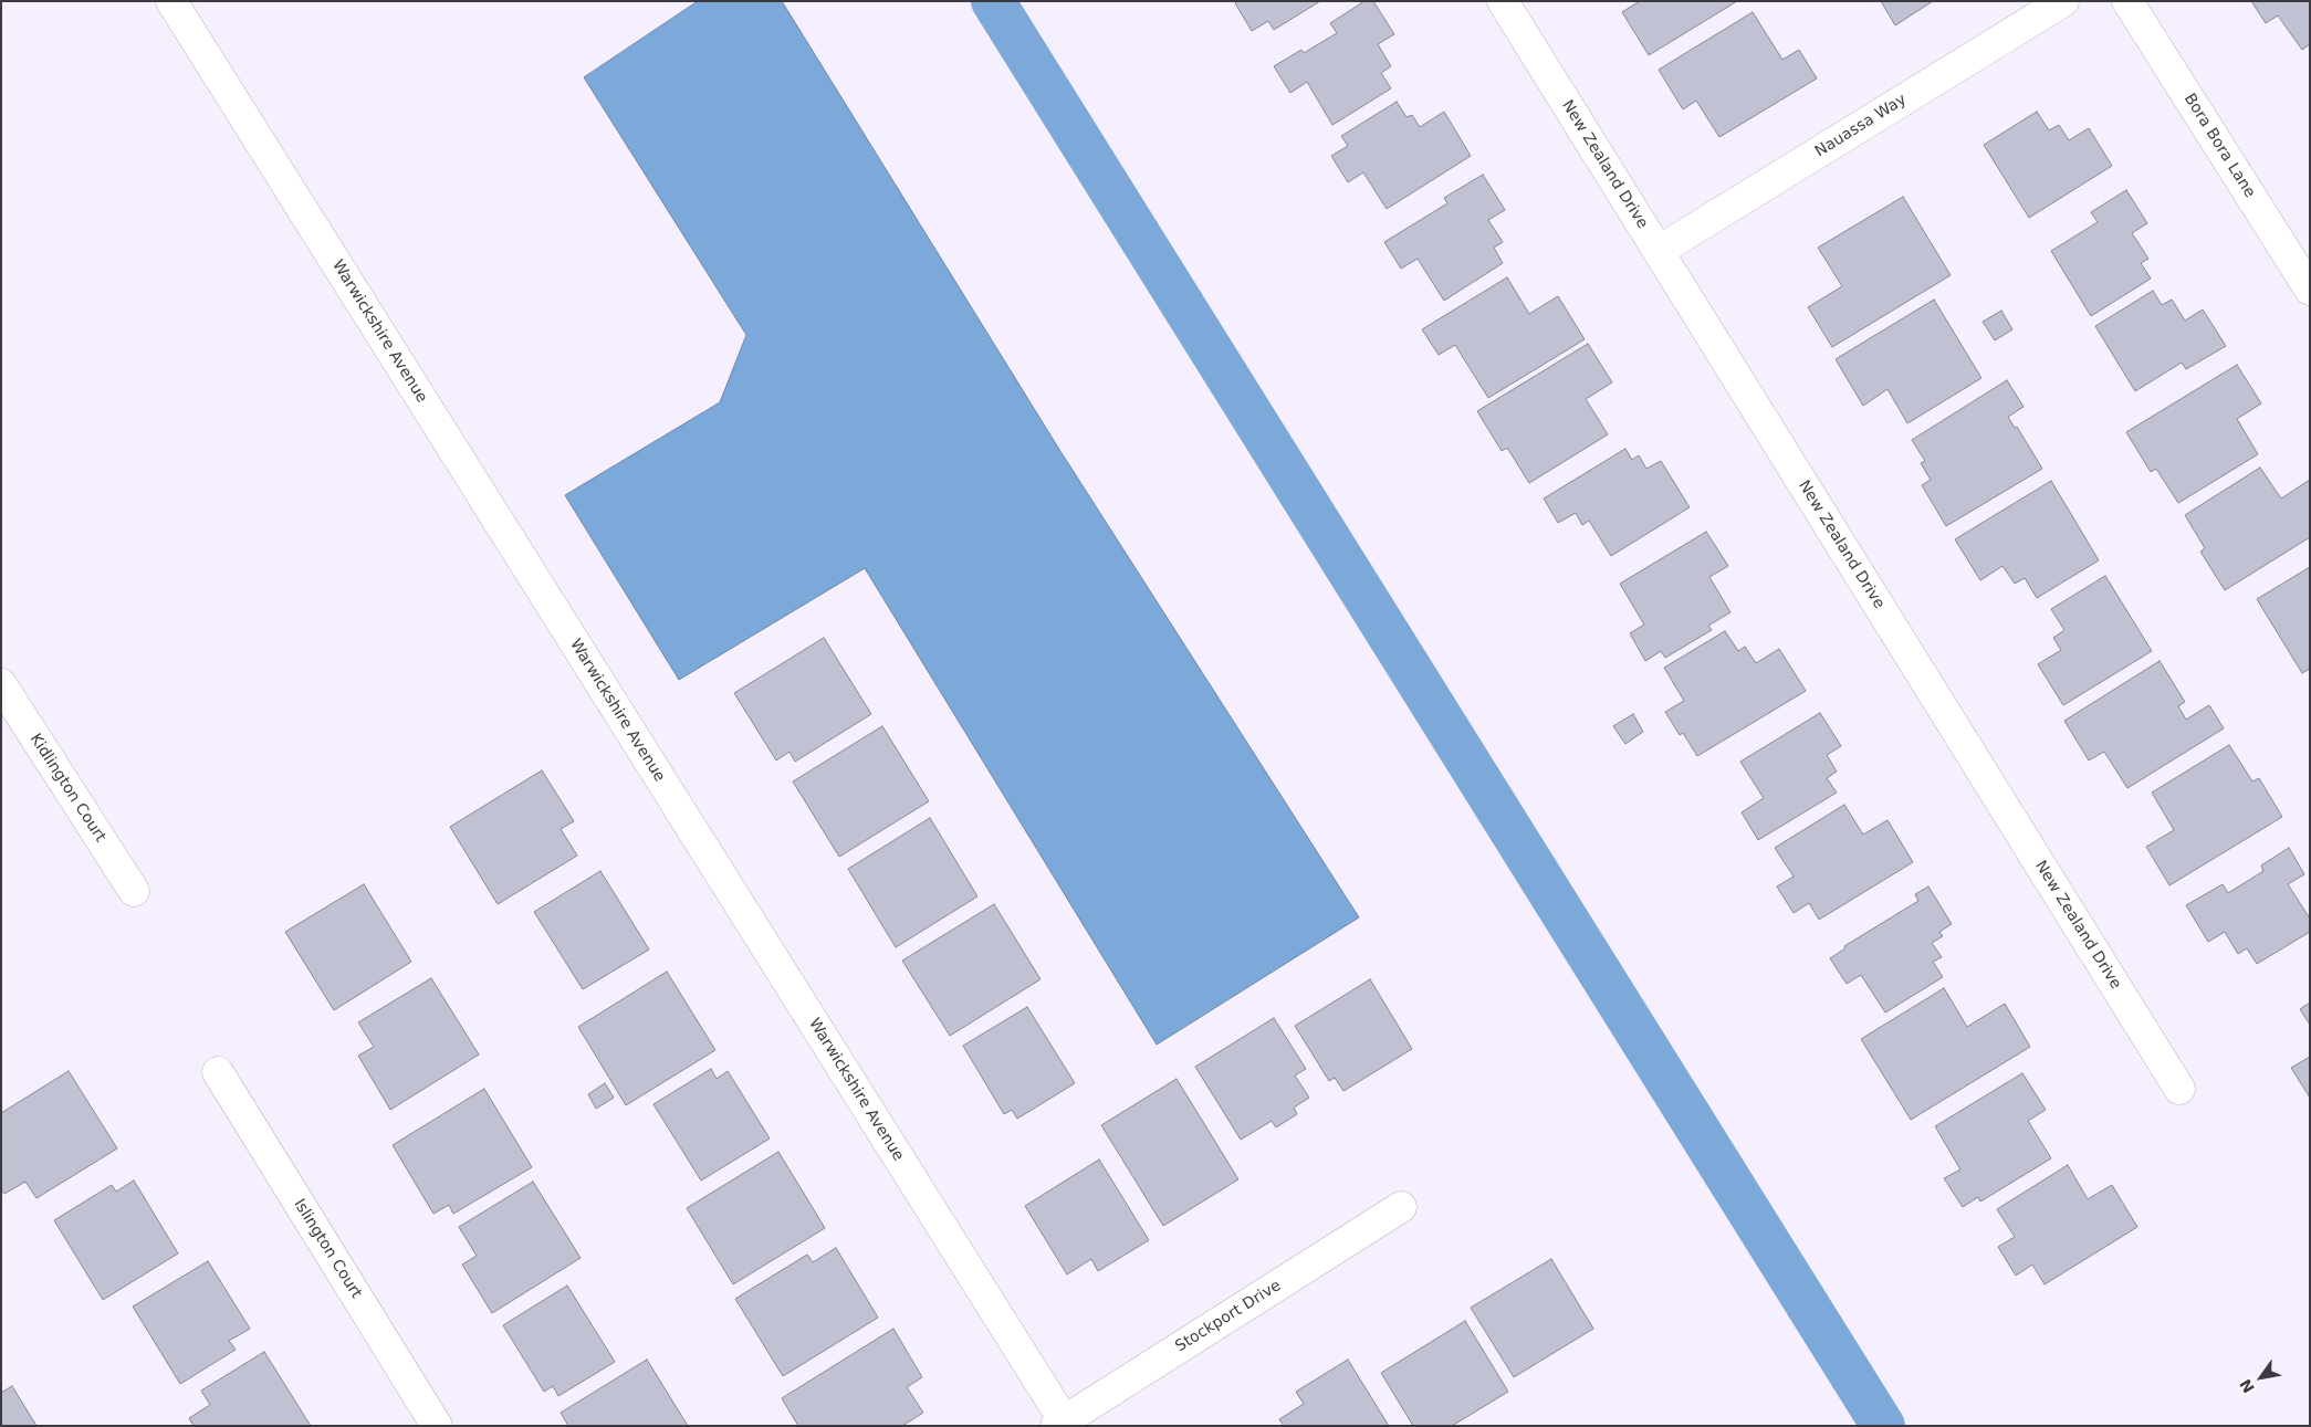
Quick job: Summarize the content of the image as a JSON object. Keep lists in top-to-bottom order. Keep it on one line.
{"streets":{"street":["Nauassa Way","Bora Bora Lane","New Zealand Drive","Warwickshire Avenue","Kidlington Court","Islington Court","Stockport Drive"]},"crossings":[["Nauassa Way","New Zealand Drive"],["Warwickshire Avenue","Stockport Drive"]],"north":"bottom left"}
